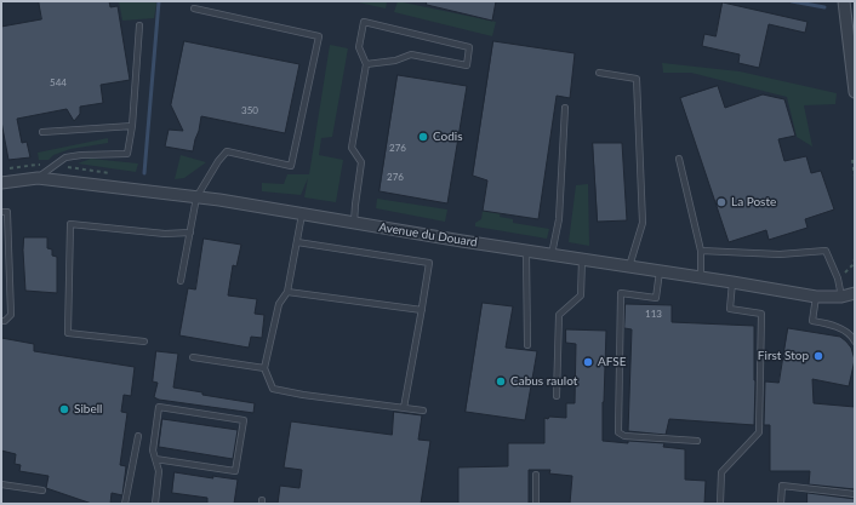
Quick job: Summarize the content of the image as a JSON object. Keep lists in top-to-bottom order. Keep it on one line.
{"streets":{"street":["Avenue du Douard"]},"places":["Codis","La Poste","First Stop","AFSE","Cabus raulot","Sibell"],"house_numbers":["544","350","276","276","113"]}
